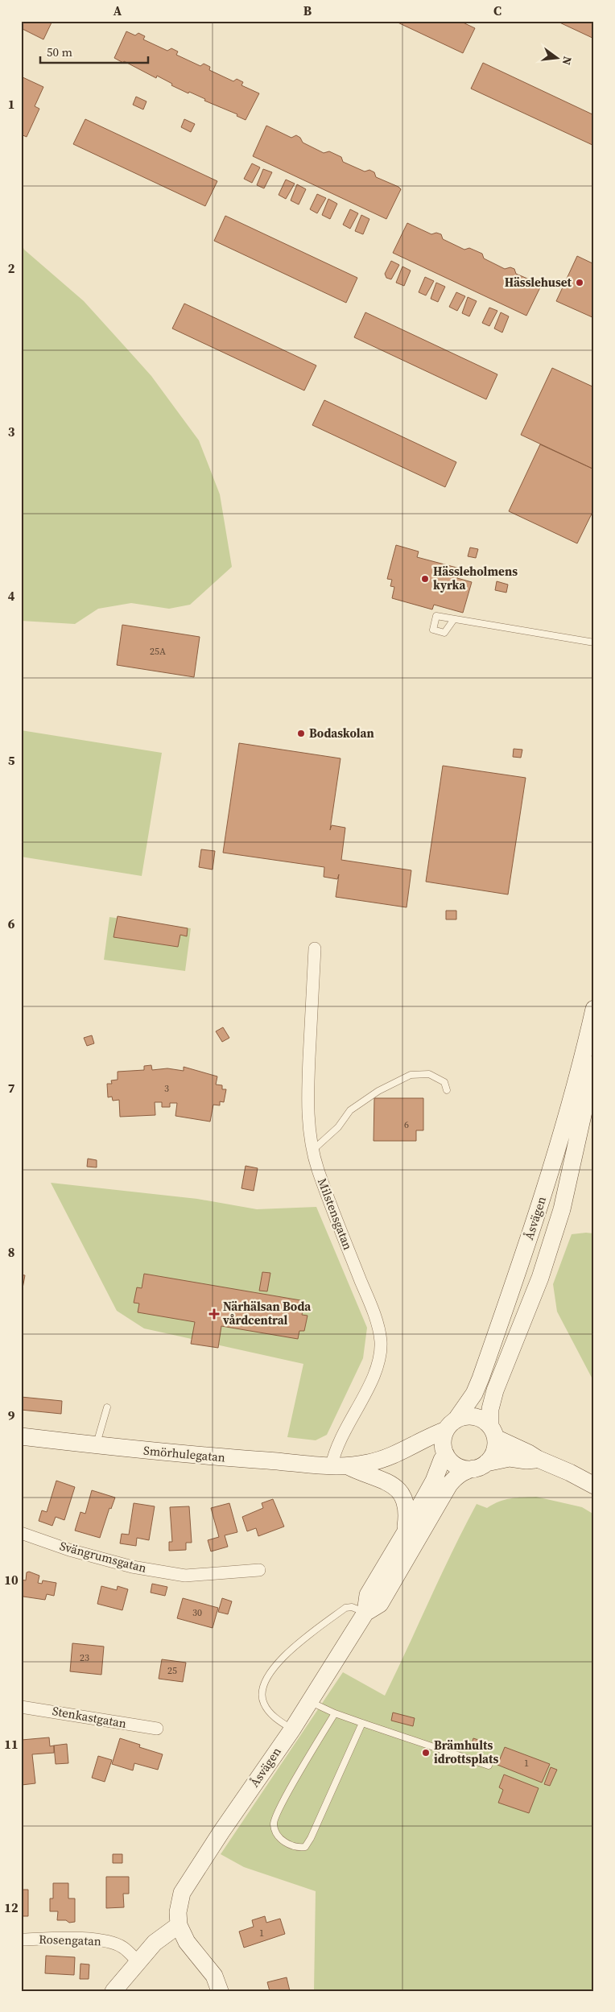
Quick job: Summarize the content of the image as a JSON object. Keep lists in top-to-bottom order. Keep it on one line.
{"streets":{"street":["Milstensgatan","Åsvägen","Smörhulegatan","Svängrumsgatan","Stenkastgatan","Rosengatan"]},"crossings":[["Milstensgatan","Smörhulegatan"],["Åsvägen","Smörhulegatan"]],"places":{"other":["Hässlehuset","Hässleholmens kyrka","Bodaskolan","Brämhults idrottsplats"],"health":["Närhälsan Boda vårdcentral"]},"house_numbers":["25A","3","6","30","23","25","1","1"],"scale_bar":"50 m","north":"right","grid":{"columns":["A","B","C"],"rows":["1","2","3","4","5","6","7","8","9","10","11","12"]}}
